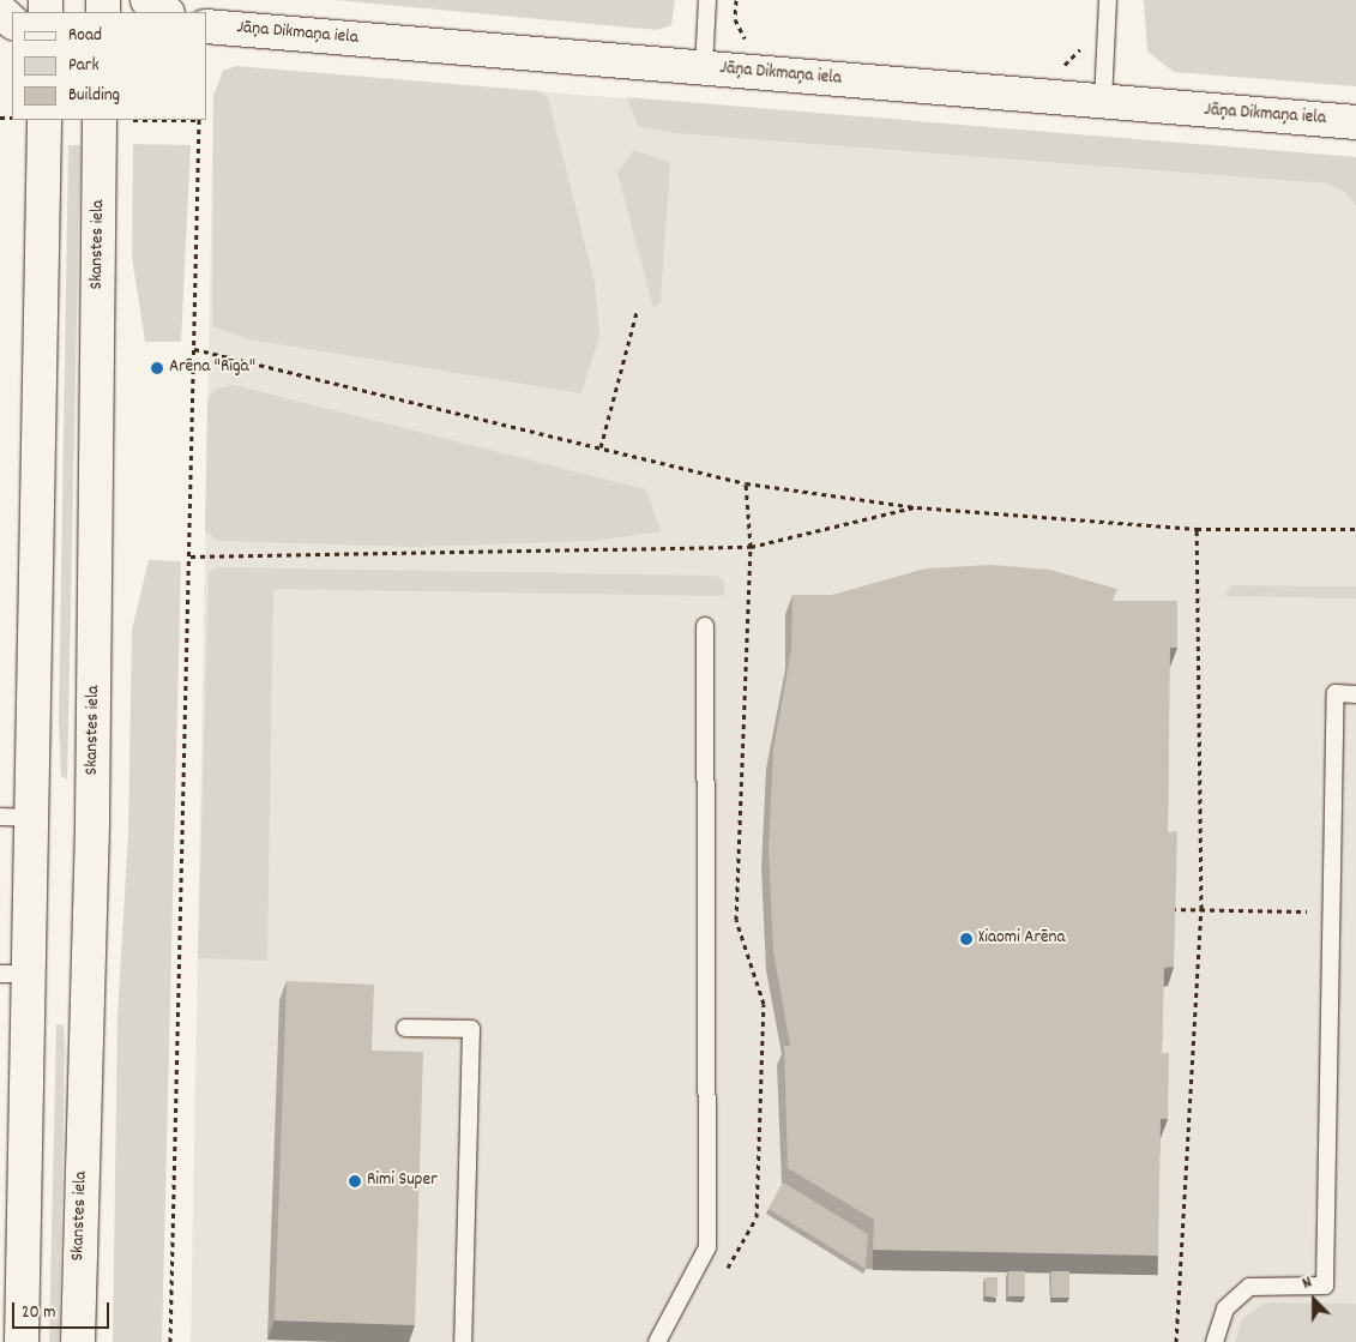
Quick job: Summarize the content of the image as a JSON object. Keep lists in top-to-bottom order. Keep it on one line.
{"streets":{"main road":["Jāņa Dikmaņa iela","Skanstes iela"]},"places":["Arēna \"Rīga\"","Xiaomi Arēna","Rimi Super"],"legend":["Road","Park","Building"],"scale_bar":"20 m","north":"top"}
